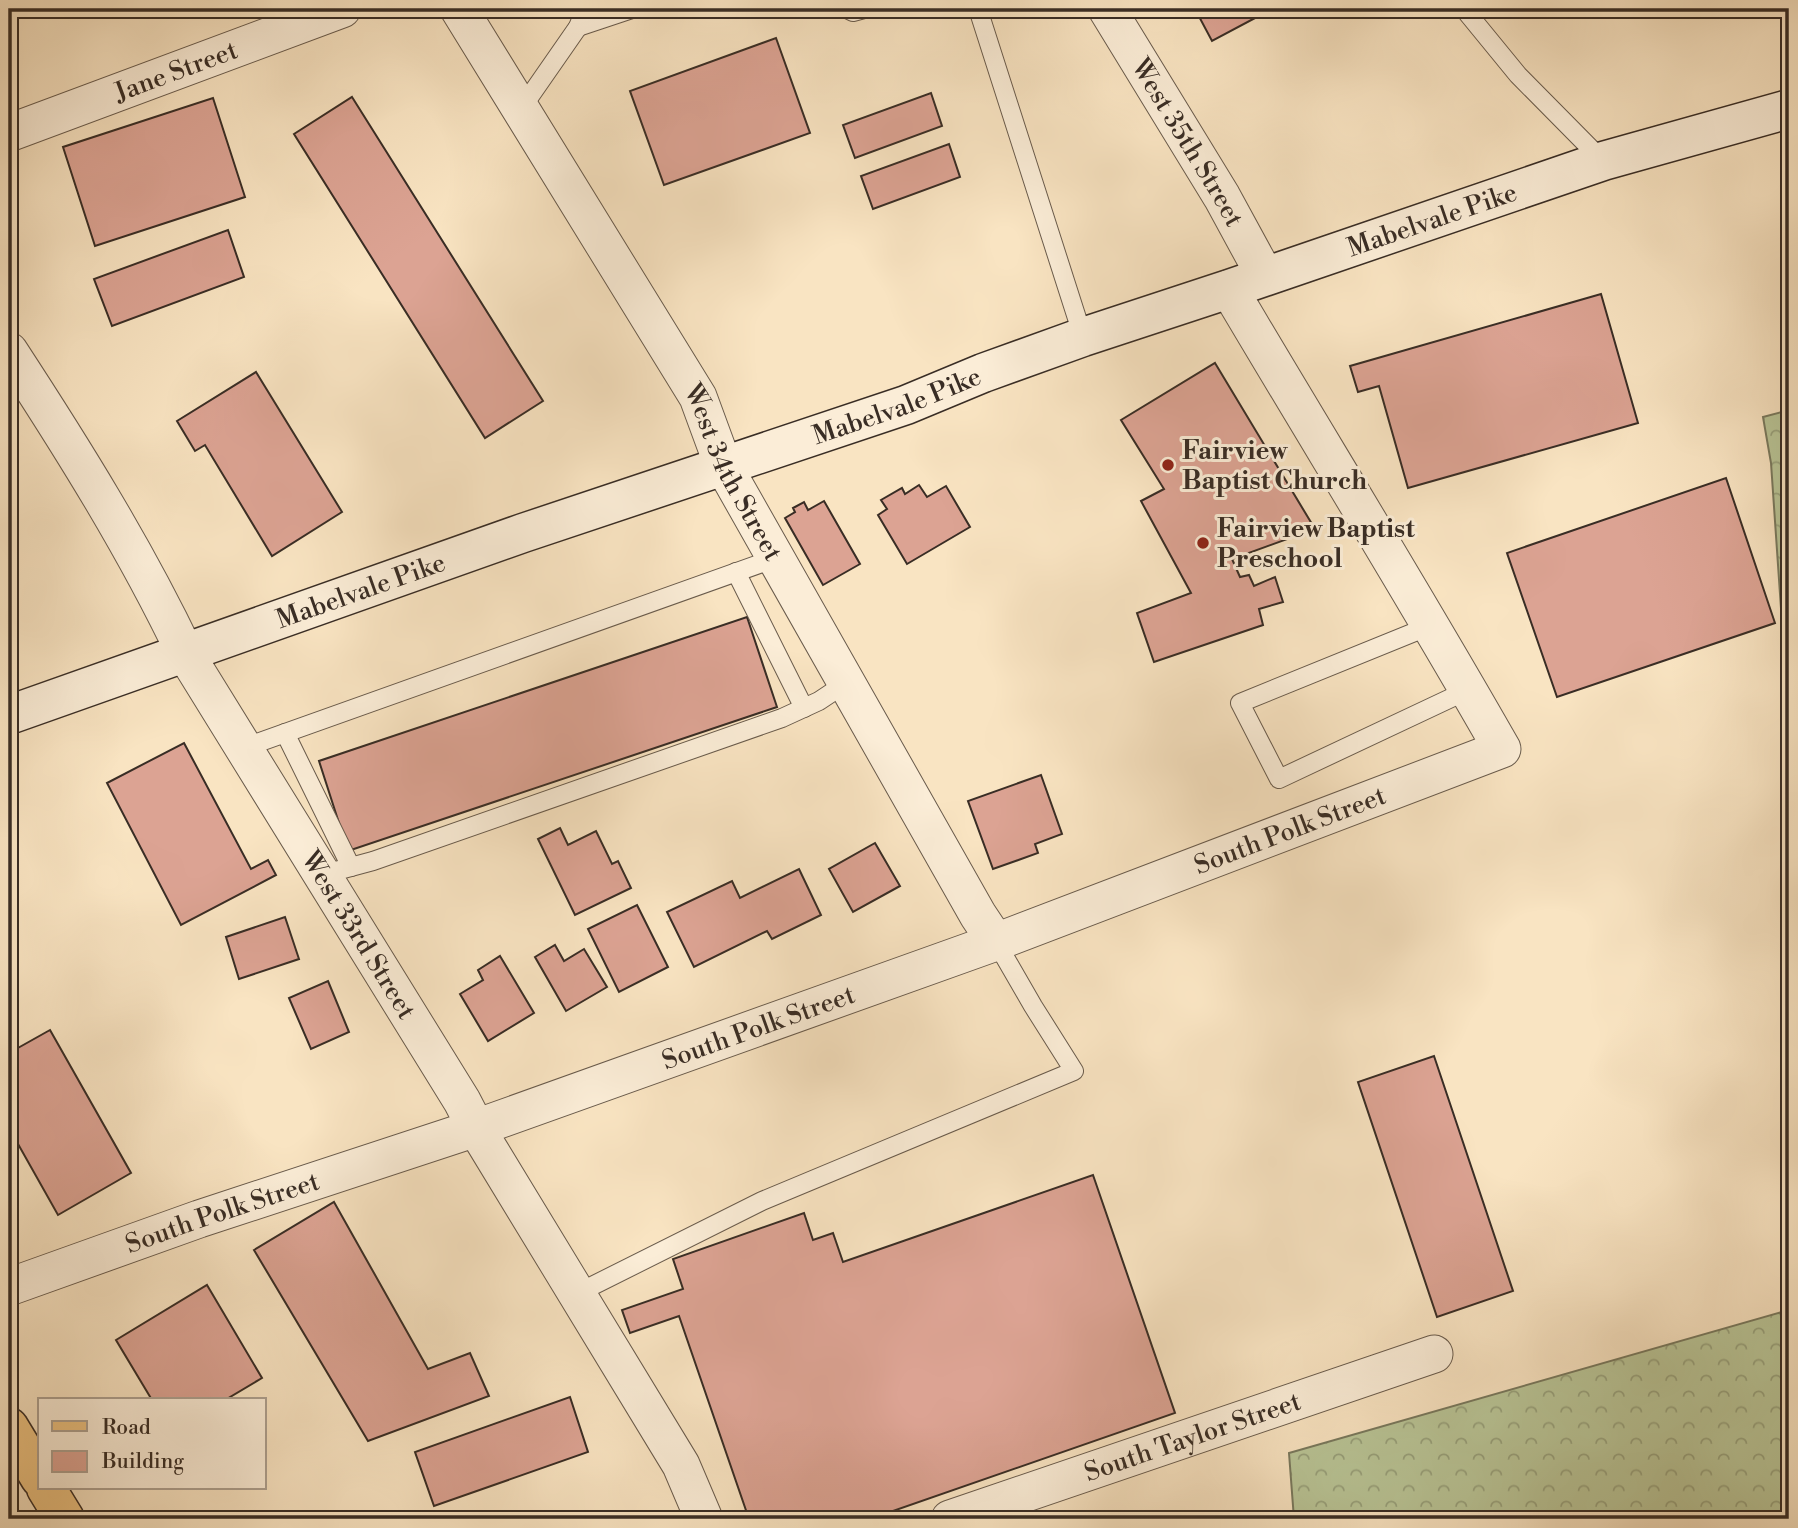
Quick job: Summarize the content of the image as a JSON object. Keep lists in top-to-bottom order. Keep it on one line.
{"streets":{"main road":["Mabelvale Pike"],"street":["Jane Street","West 35th Street","West 34th Street","South Polk Street","West 33rd Street","South Taylor Street"]},"crossings":[["West 35th Street","Mabelvale Pike"],["Mabelvale Pike","West 34th Street"],["Mabelvale Pike","West 33rd Street"],["West 34th Street","South Polk Street"],["South Polk Street","West 33rd Street"]],"places":["Fairview Baptist Church","Fairview Baptist Preschool"],"legend":["Road","Building"]}
